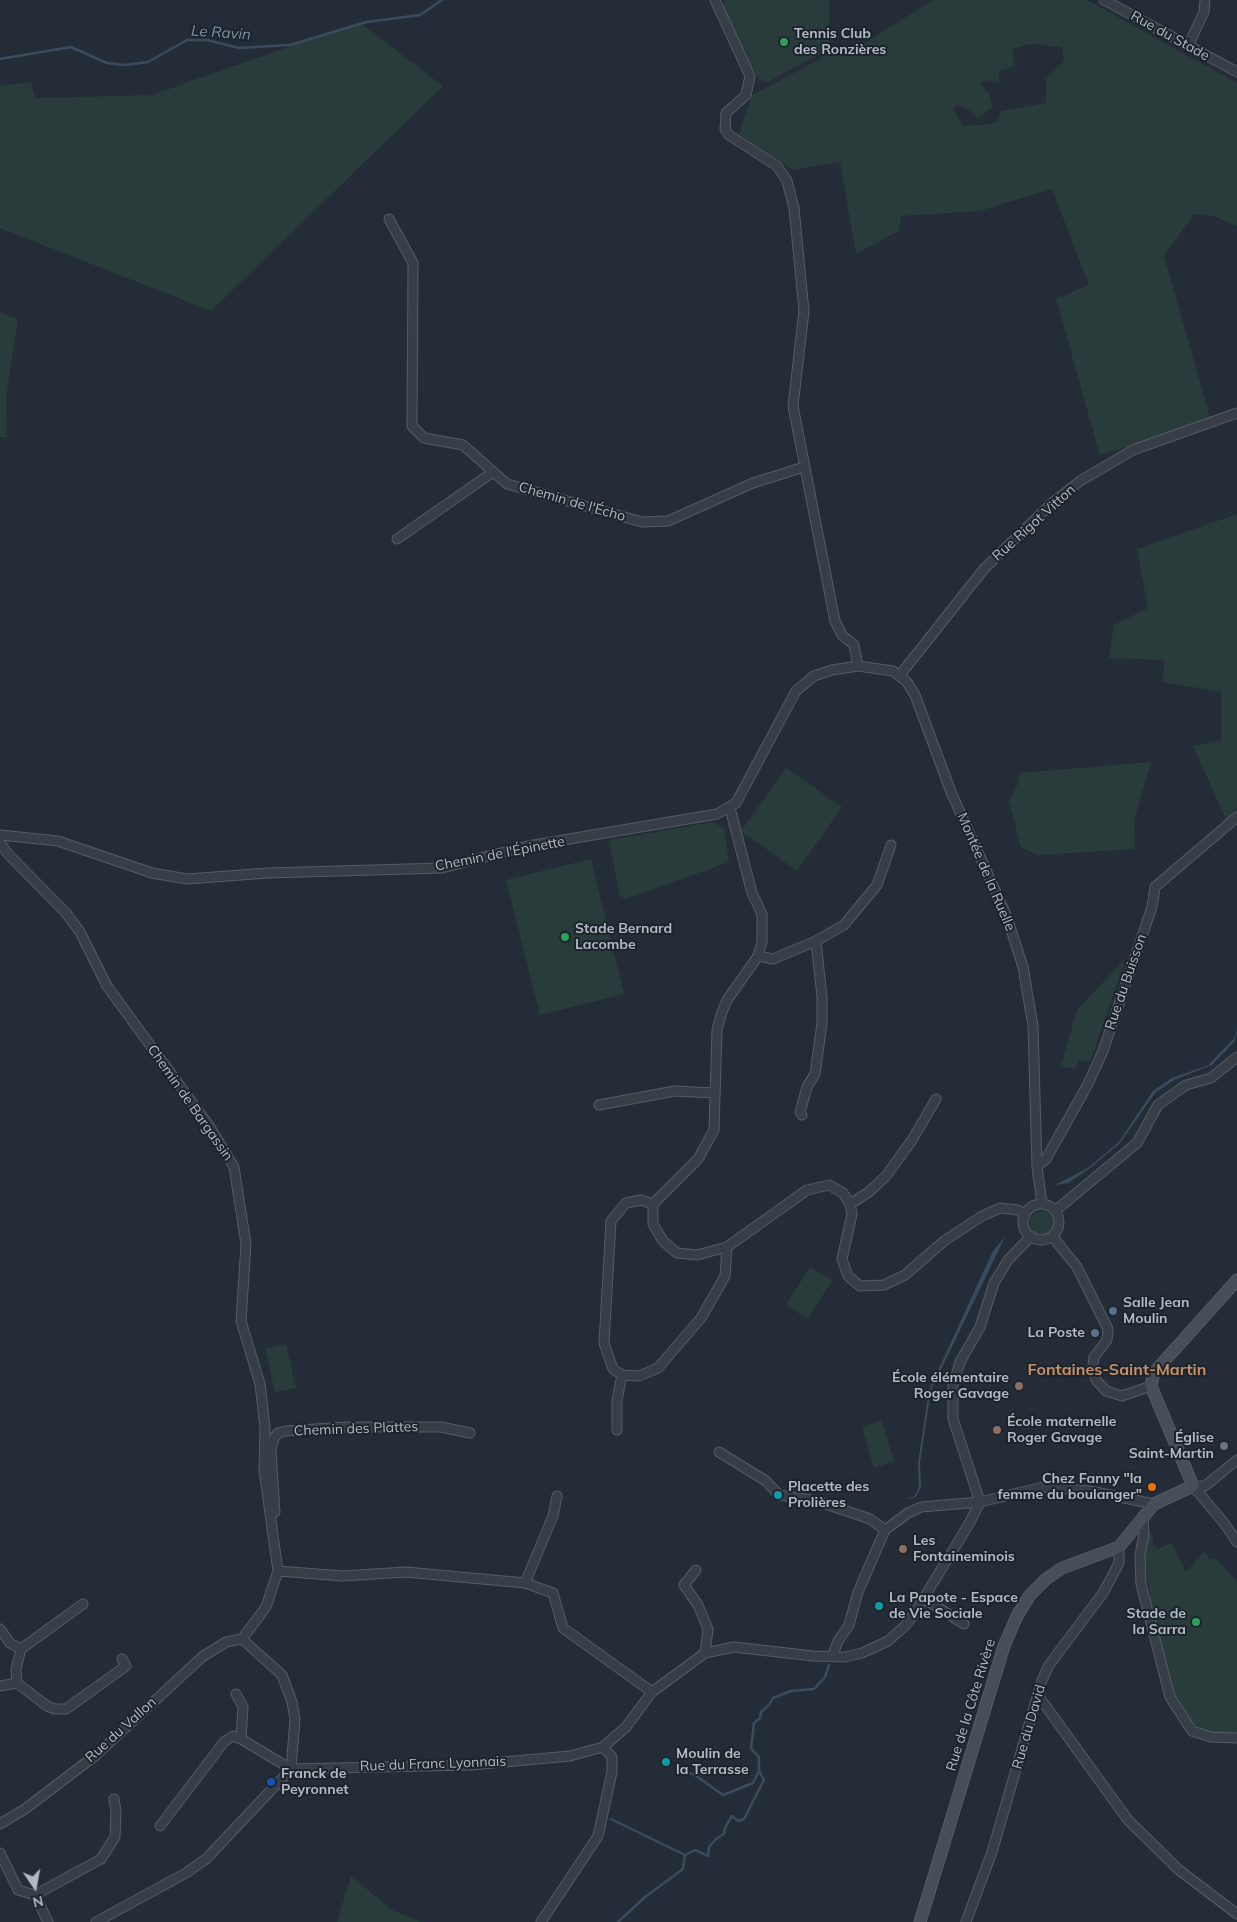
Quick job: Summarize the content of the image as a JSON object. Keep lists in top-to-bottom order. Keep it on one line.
{"streets":{"street":["Rue du Stade","Chemin de l'Écho","Rue Rigot Vitton","Chemin de l'Épinette","Montée de la Ruelle","Rue du Buisson","Chemin de Bargassin","Chemin des Plattes","Rue de la Côte Rivère","Rue du David","Rue du Vallon","Rue du Franc Lyonnais"]},"crossings":[["Rue Rigot Vitton","Montée de la Ruelle"],["Montée de la Ruelle","Rue du Buisson"],["Chemin de Bargassin","Chemin des Plattes"],["Chemin de Bargassin","Rue du Vallon"],["Rue de la Côte Rivère","Rue du David"]],"districts":["Fontaines-Saint-Martin"],"water":["Le Ravin"],"places":["Tennis Club des Ronzières","Stade Bernard Lacombe","Salle Jean Moulin","La Poste","École élémentaire Roger Gavage","École maternelle Roger Gavage","Église Saint-Martin","Chez Fanny \"la femme du boulanger\"","Placette des Prolières","Les Fontaineminois","La Papote - Espace de Vie Sociale","Stade de la Sarra","Moulin de la Terrasse","Franck de Peyronnet"],"north":"bottom"}
